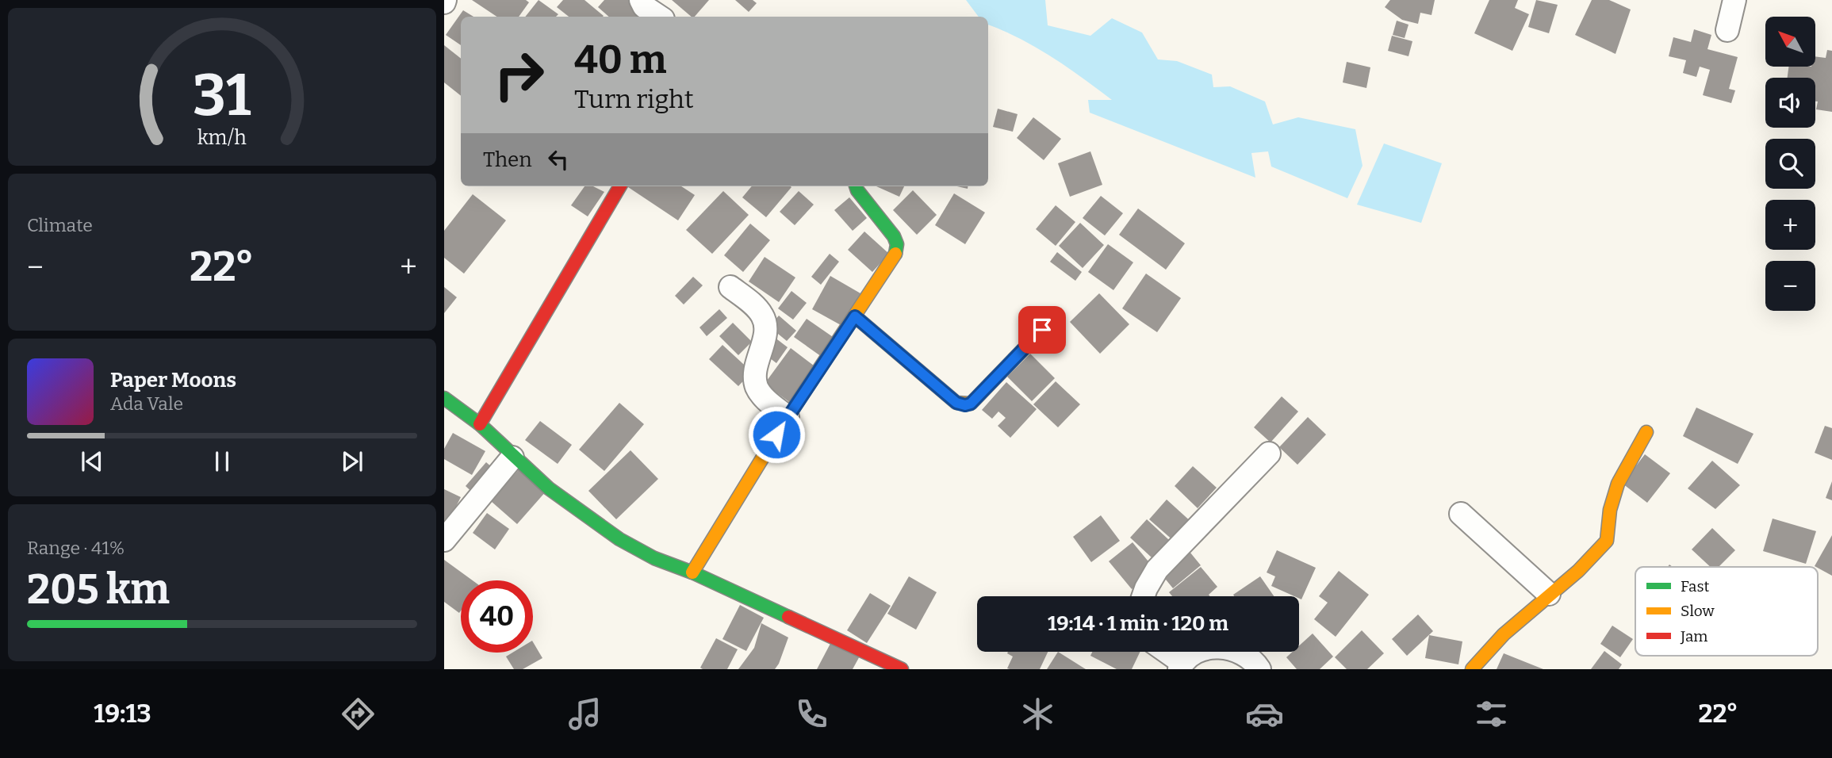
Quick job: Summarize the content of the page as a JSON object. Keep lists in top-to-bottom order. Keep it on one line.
{"legend":["Fast","Slow","Jam"],"north":"top left","page":{"map_buttons":["+","−"],"turn":["40 m","Turn right"],"then":"Then","tile":["Climate",["Range · 41%","205 km"]],"heat":["−","22°","+"],"song":["Paper Moons","Ada Vale"],"limit":"40","trip":"19:14 · 1 min · 120 m","tabs":["19:13","22°"],"gauge":["31","km/h"]}}
